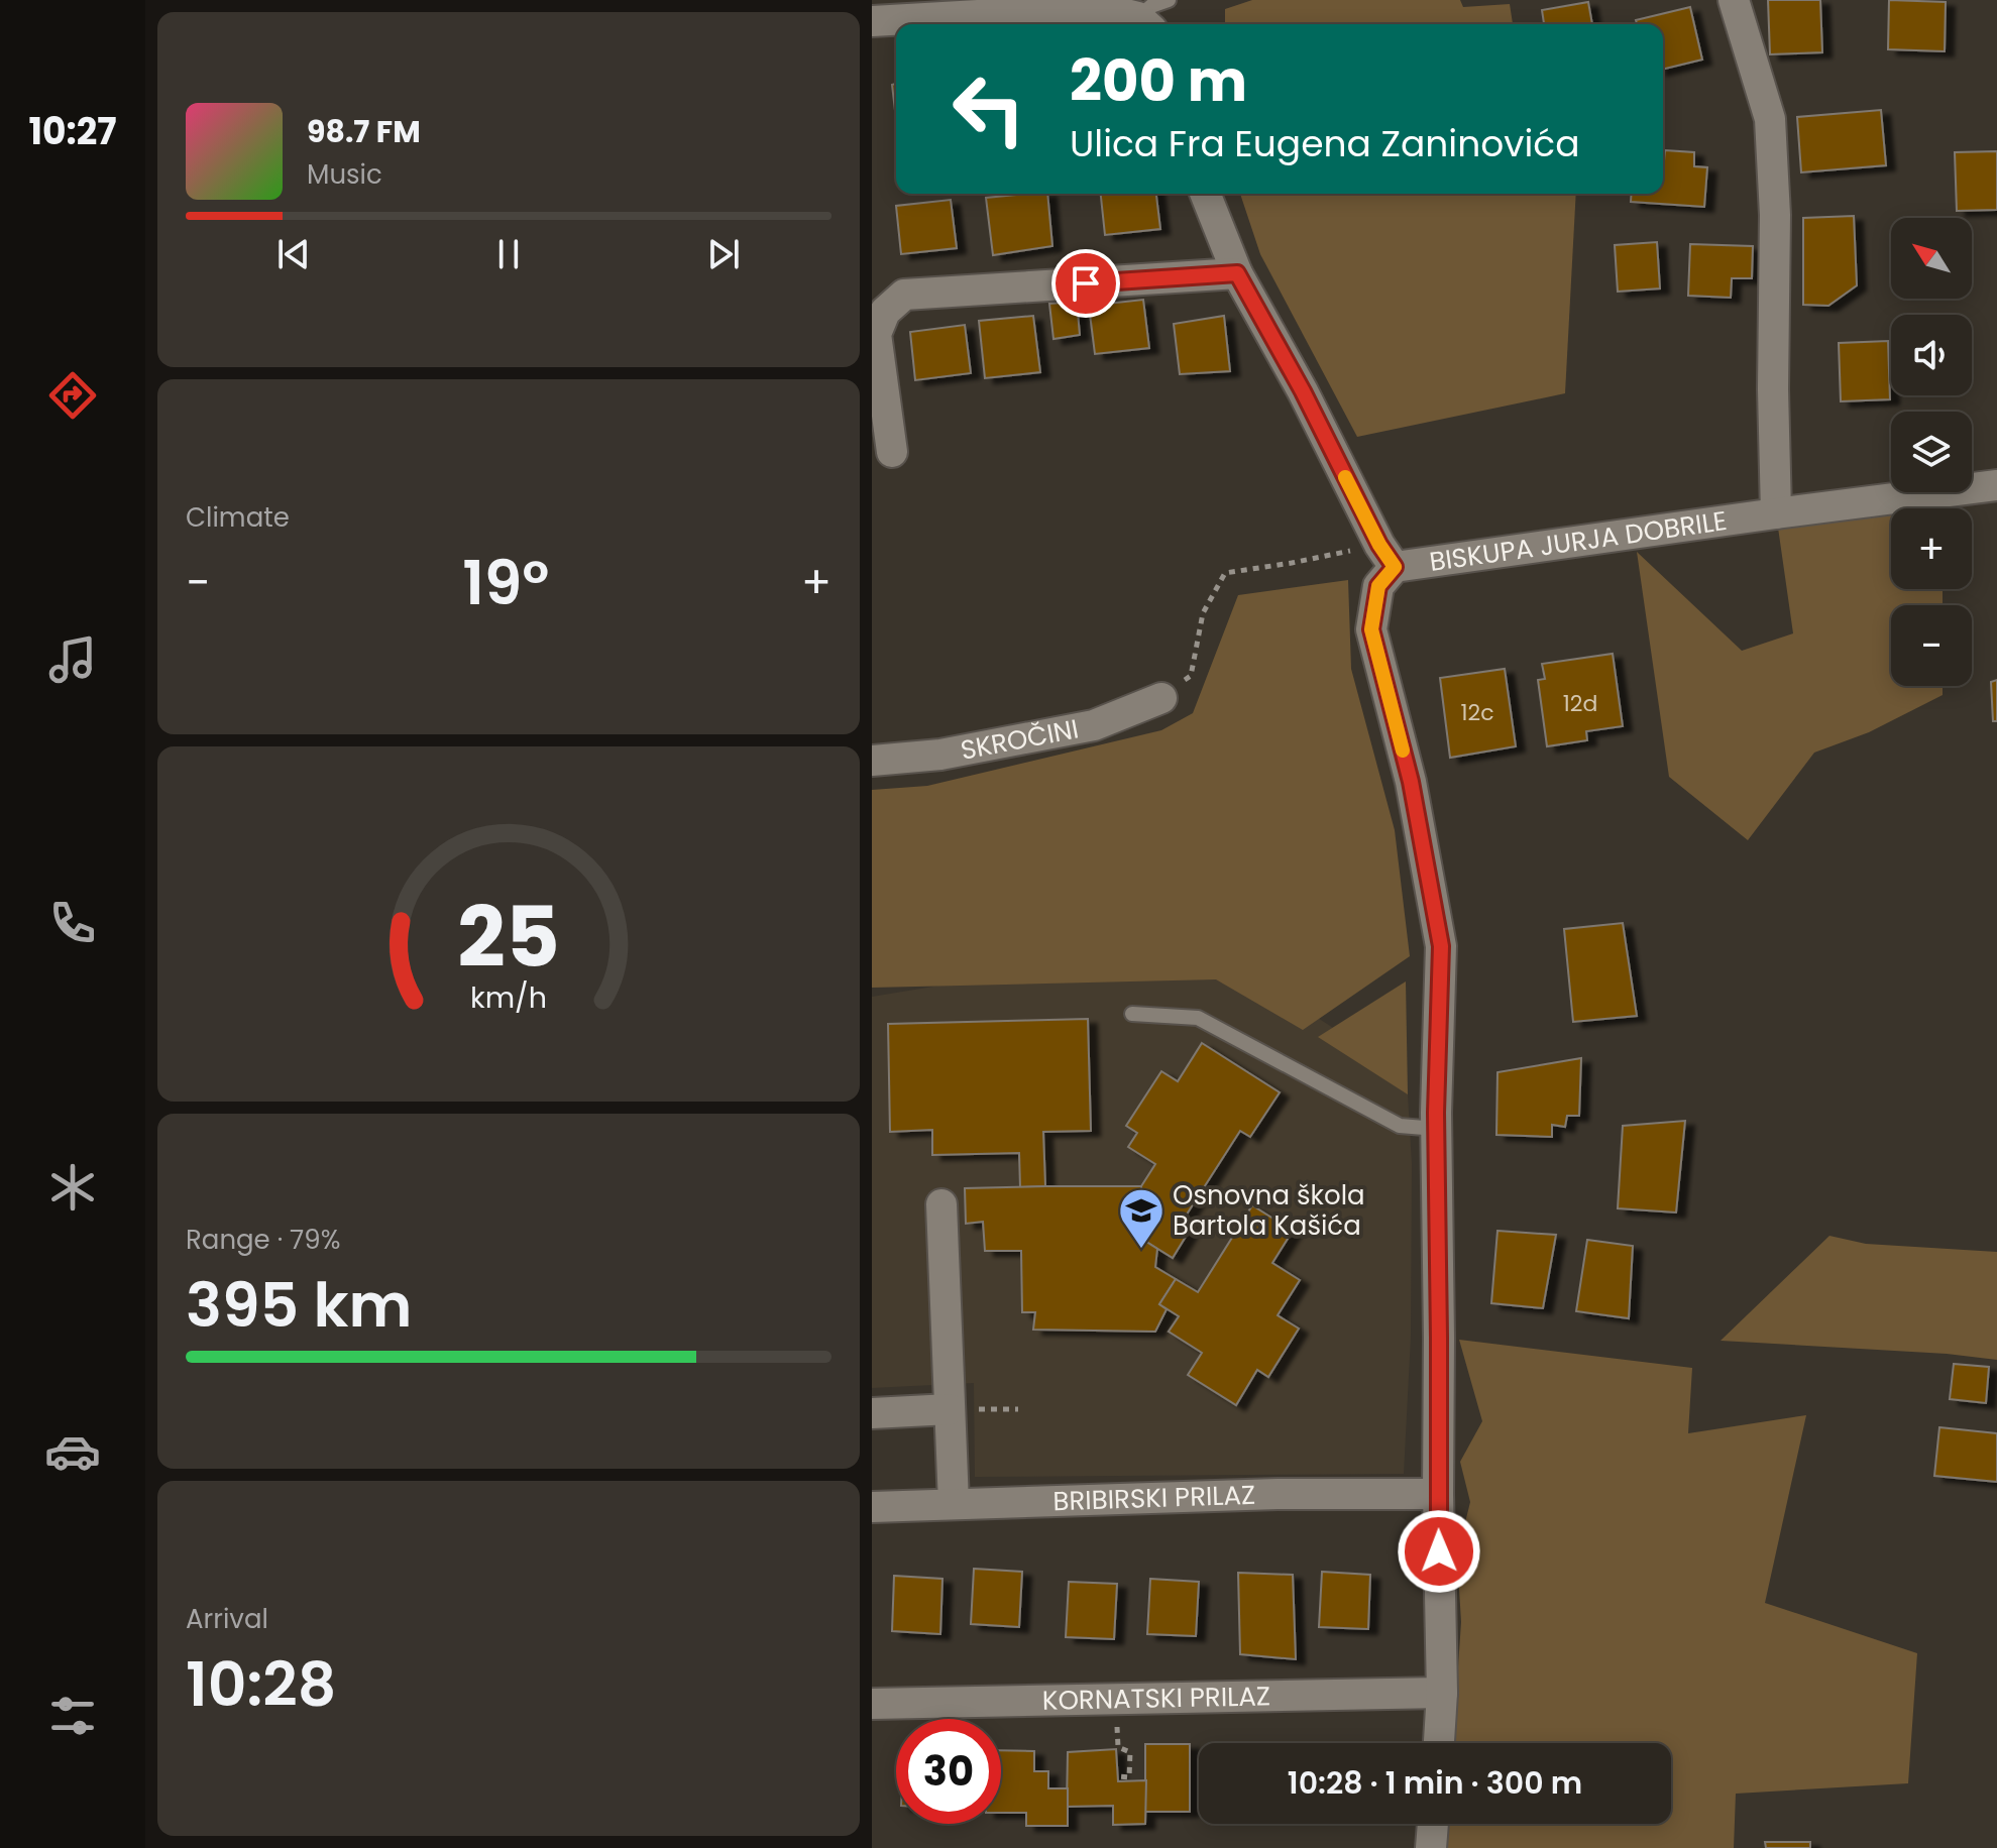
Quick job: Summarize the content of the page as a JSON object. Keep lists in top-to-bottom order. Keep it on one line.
{"streets":{"street":["BISKUPA JURJA DOBRILE","SKROČINI","BRIBIRSKI PRILAZ","KORNATSKI PRILAZ"]},"crossings":[["BISKUPA JURJA DOBRILE","BRIBIRSKI PRILAZ"],["BISKUPA JURJA DOBRILE","KORNATSKI PRILAZ"]],"places":{"school or university":["Osnovna škola Bartola Kašića"]},"house_numbers":["12d","12c"],"north":"top left","page":{"tabs":"10:27","turn":["200 m","Ulica Fra Eugena Zaninovića"],"song":["98.7 FM","Music"],"map_buttons":["+","−"],"tile":["Climate",["Range · 79%","395 km"],["Arrival","10:28"]],"heat":["−","19°","+"],"limit":"30","trip":"10:28 · 1 min · 300 m","gauge":["25","km/h"]}}
